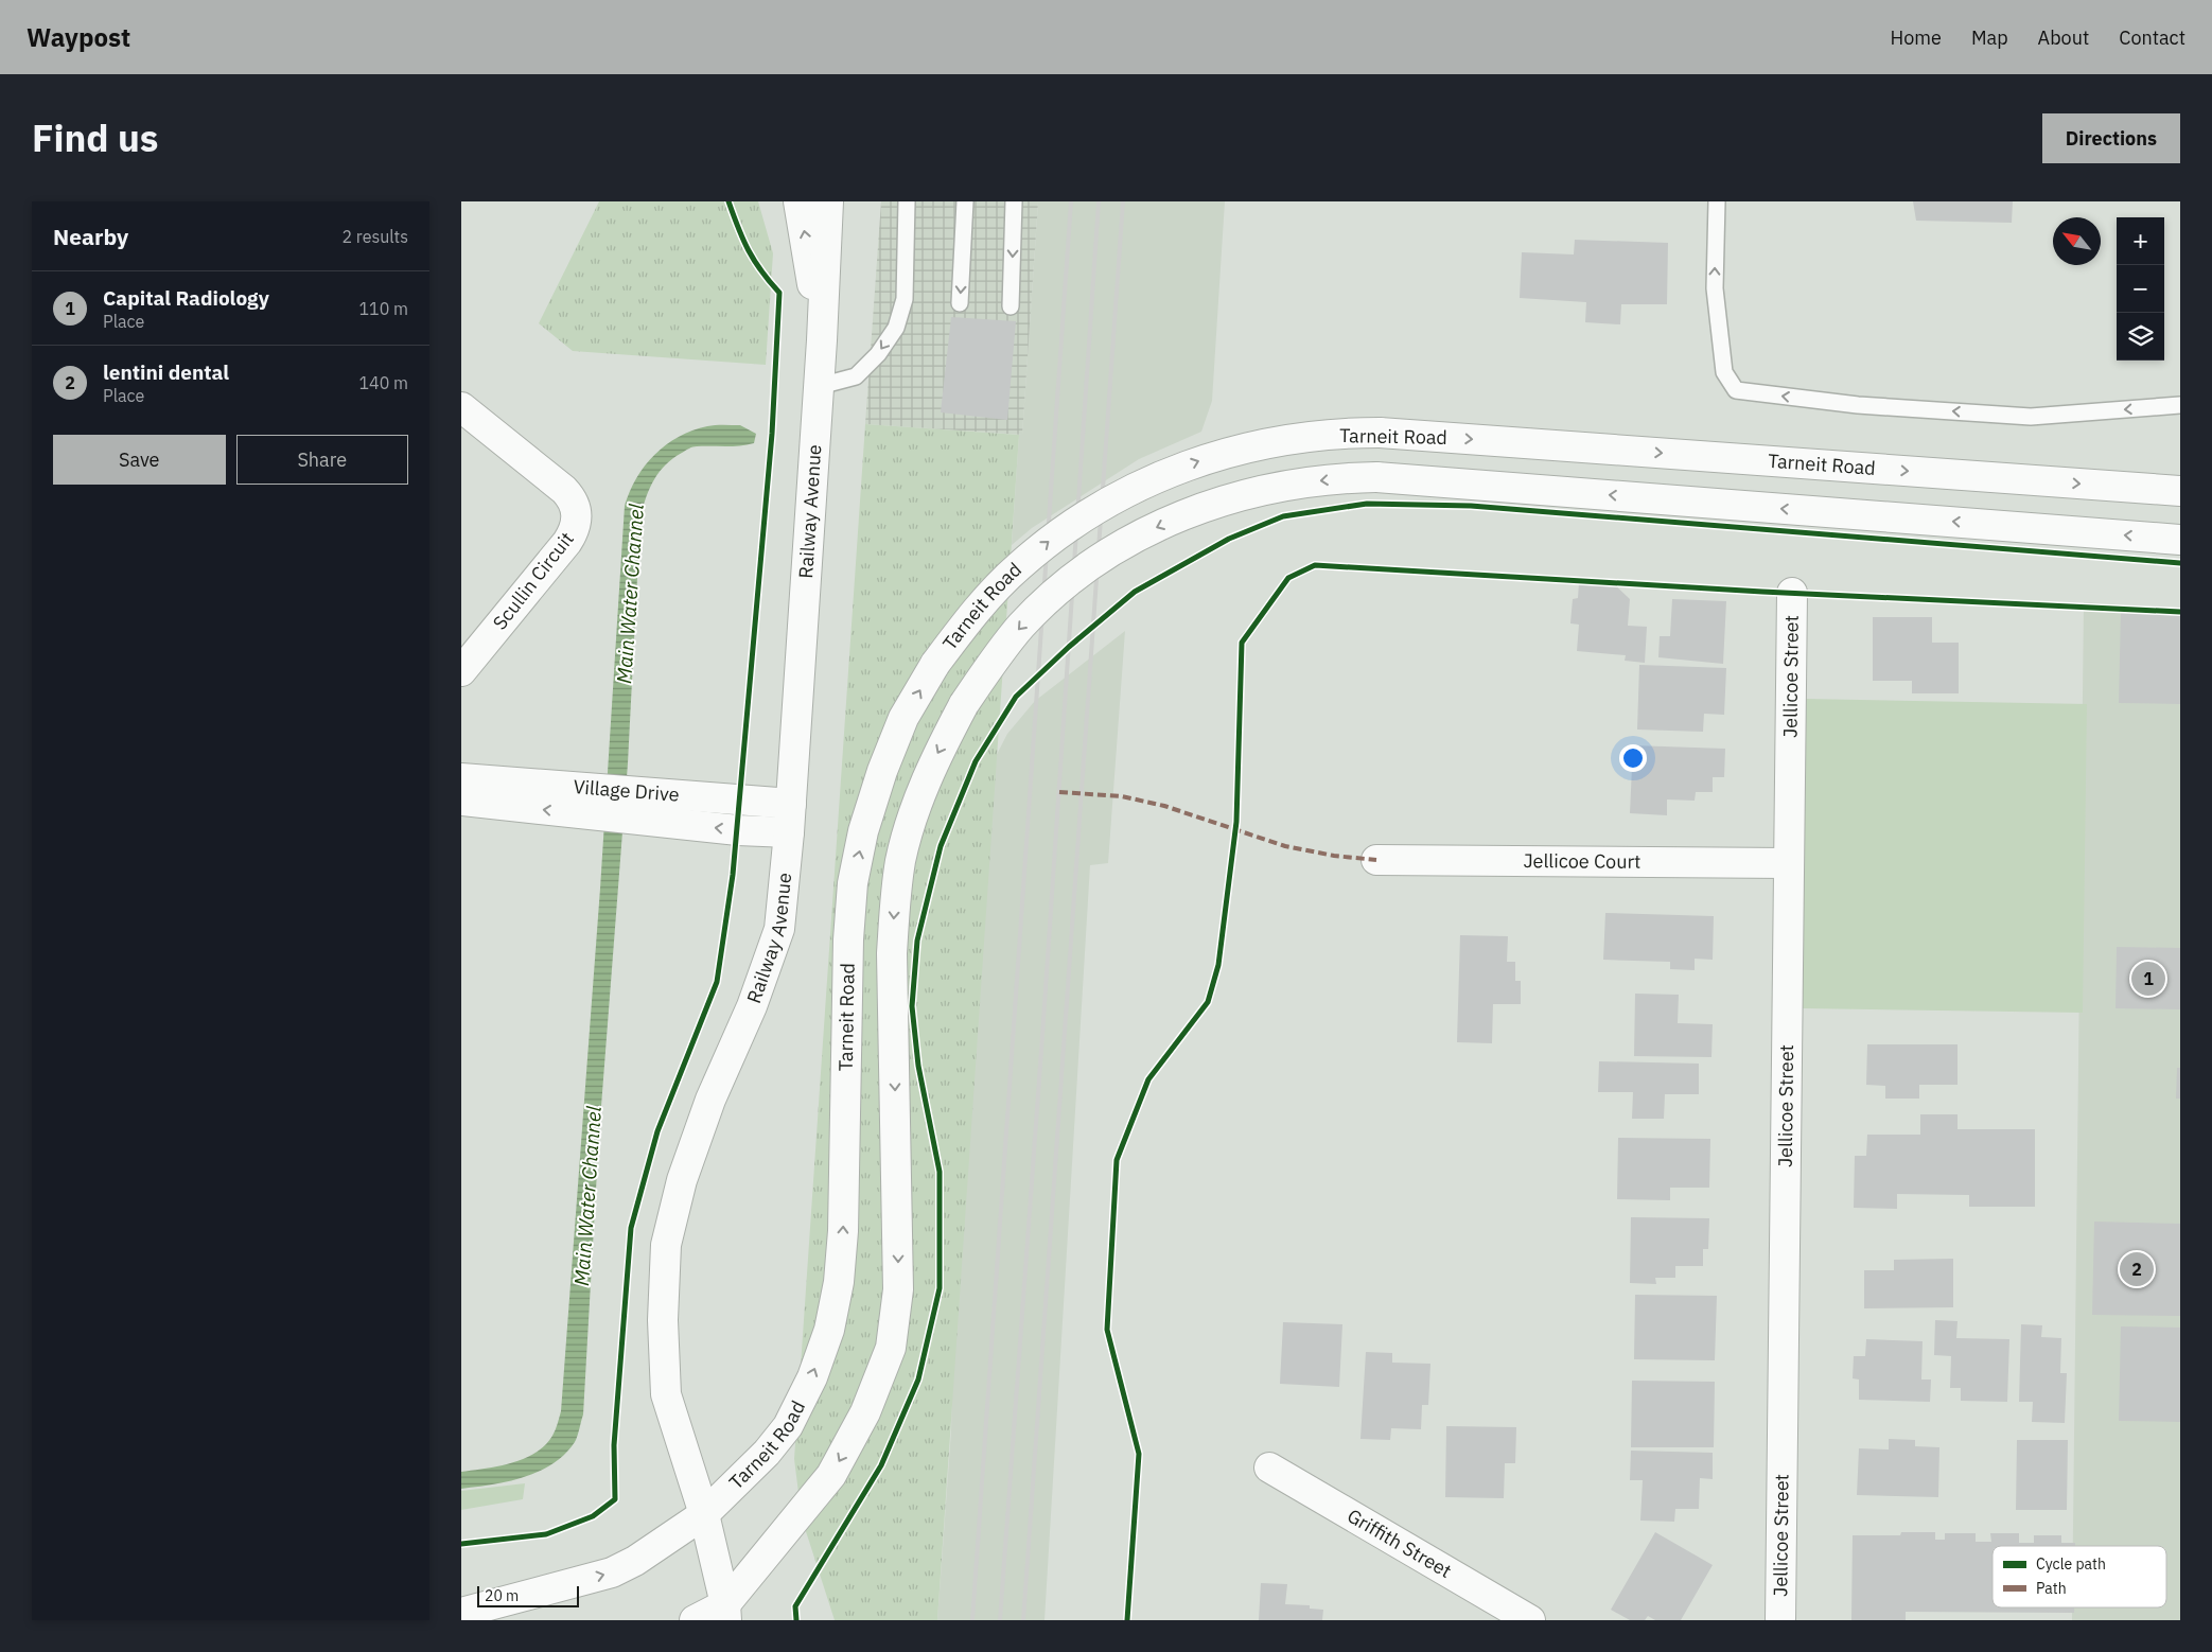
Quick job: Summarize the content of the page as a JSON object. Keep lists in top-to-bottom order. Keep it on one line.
{"streets":{"main road":["Tarneit Road","Railway Avenue","Scullin Circuit","Jellicoe Street","Village Drive","Jellicoe Court","Griffith Street"]},"crossings":[["Tarneit Road","Railway Avenue"],["Railway Avenue","Village Drive"],["Jellicoe Street","Jellicoe Court"]],"one_way":["Tarneit Road"],"water":["Main Water Channel"],"legend":["Cycle path","Path"],"scale_bar":"20 m","north":"top left","page":{"header":"Waypost","nav":["Home","Map","About","Contact"],"title":"Find us","buttons":["Directions",["Save","Share"]],"heading":["Nearby","2 results"],"map_buttons":["+","−"],"list":[{"mark":"1","name":"Capital Radiology","note":"Place","value":"110 m"},{"mark":"2","name":"lentini dental","note":"Place","value":"140 m"}],"pins":["1","2"],"scale":"20 m"}}
